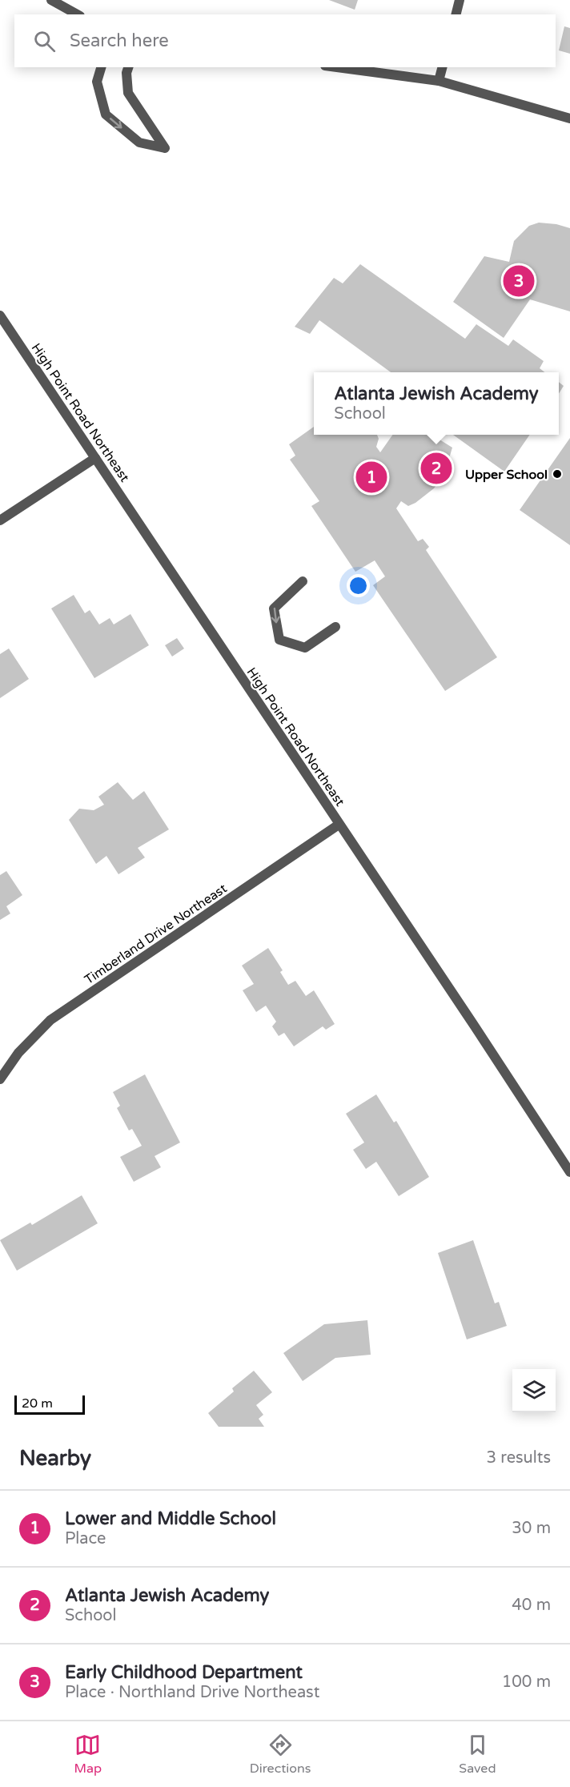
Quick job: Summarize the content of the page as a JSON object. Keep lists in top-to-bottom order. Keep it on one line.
{"streets":{"street":["High Point Road Northeast","Timberland Drive Northeast"]},"crossings":[["High Point Road Northeast","Timberland Drive Northeast"]],"places":["Upper School"],"scale_bar":"20 m","page":{"search":"Search here","pins":["3","2","1"],"popup":["Atlanta Jewish Academy","School"],"scale":"20 m","heading":["Nearby","3 results"],"list":[{"mark":"1","name":"Lower and Middle School","note":"Place","value":"30 m"},{"mark":"2","name":"Atlanta Jewish Academy","note":"School","value":"40 m"},{"mark":"3","name":"Early Childhood Department","note":"Place · Northland Drive Northeast","value":"100 m"}],"nav":["Map","Directions","Saved"]}}
